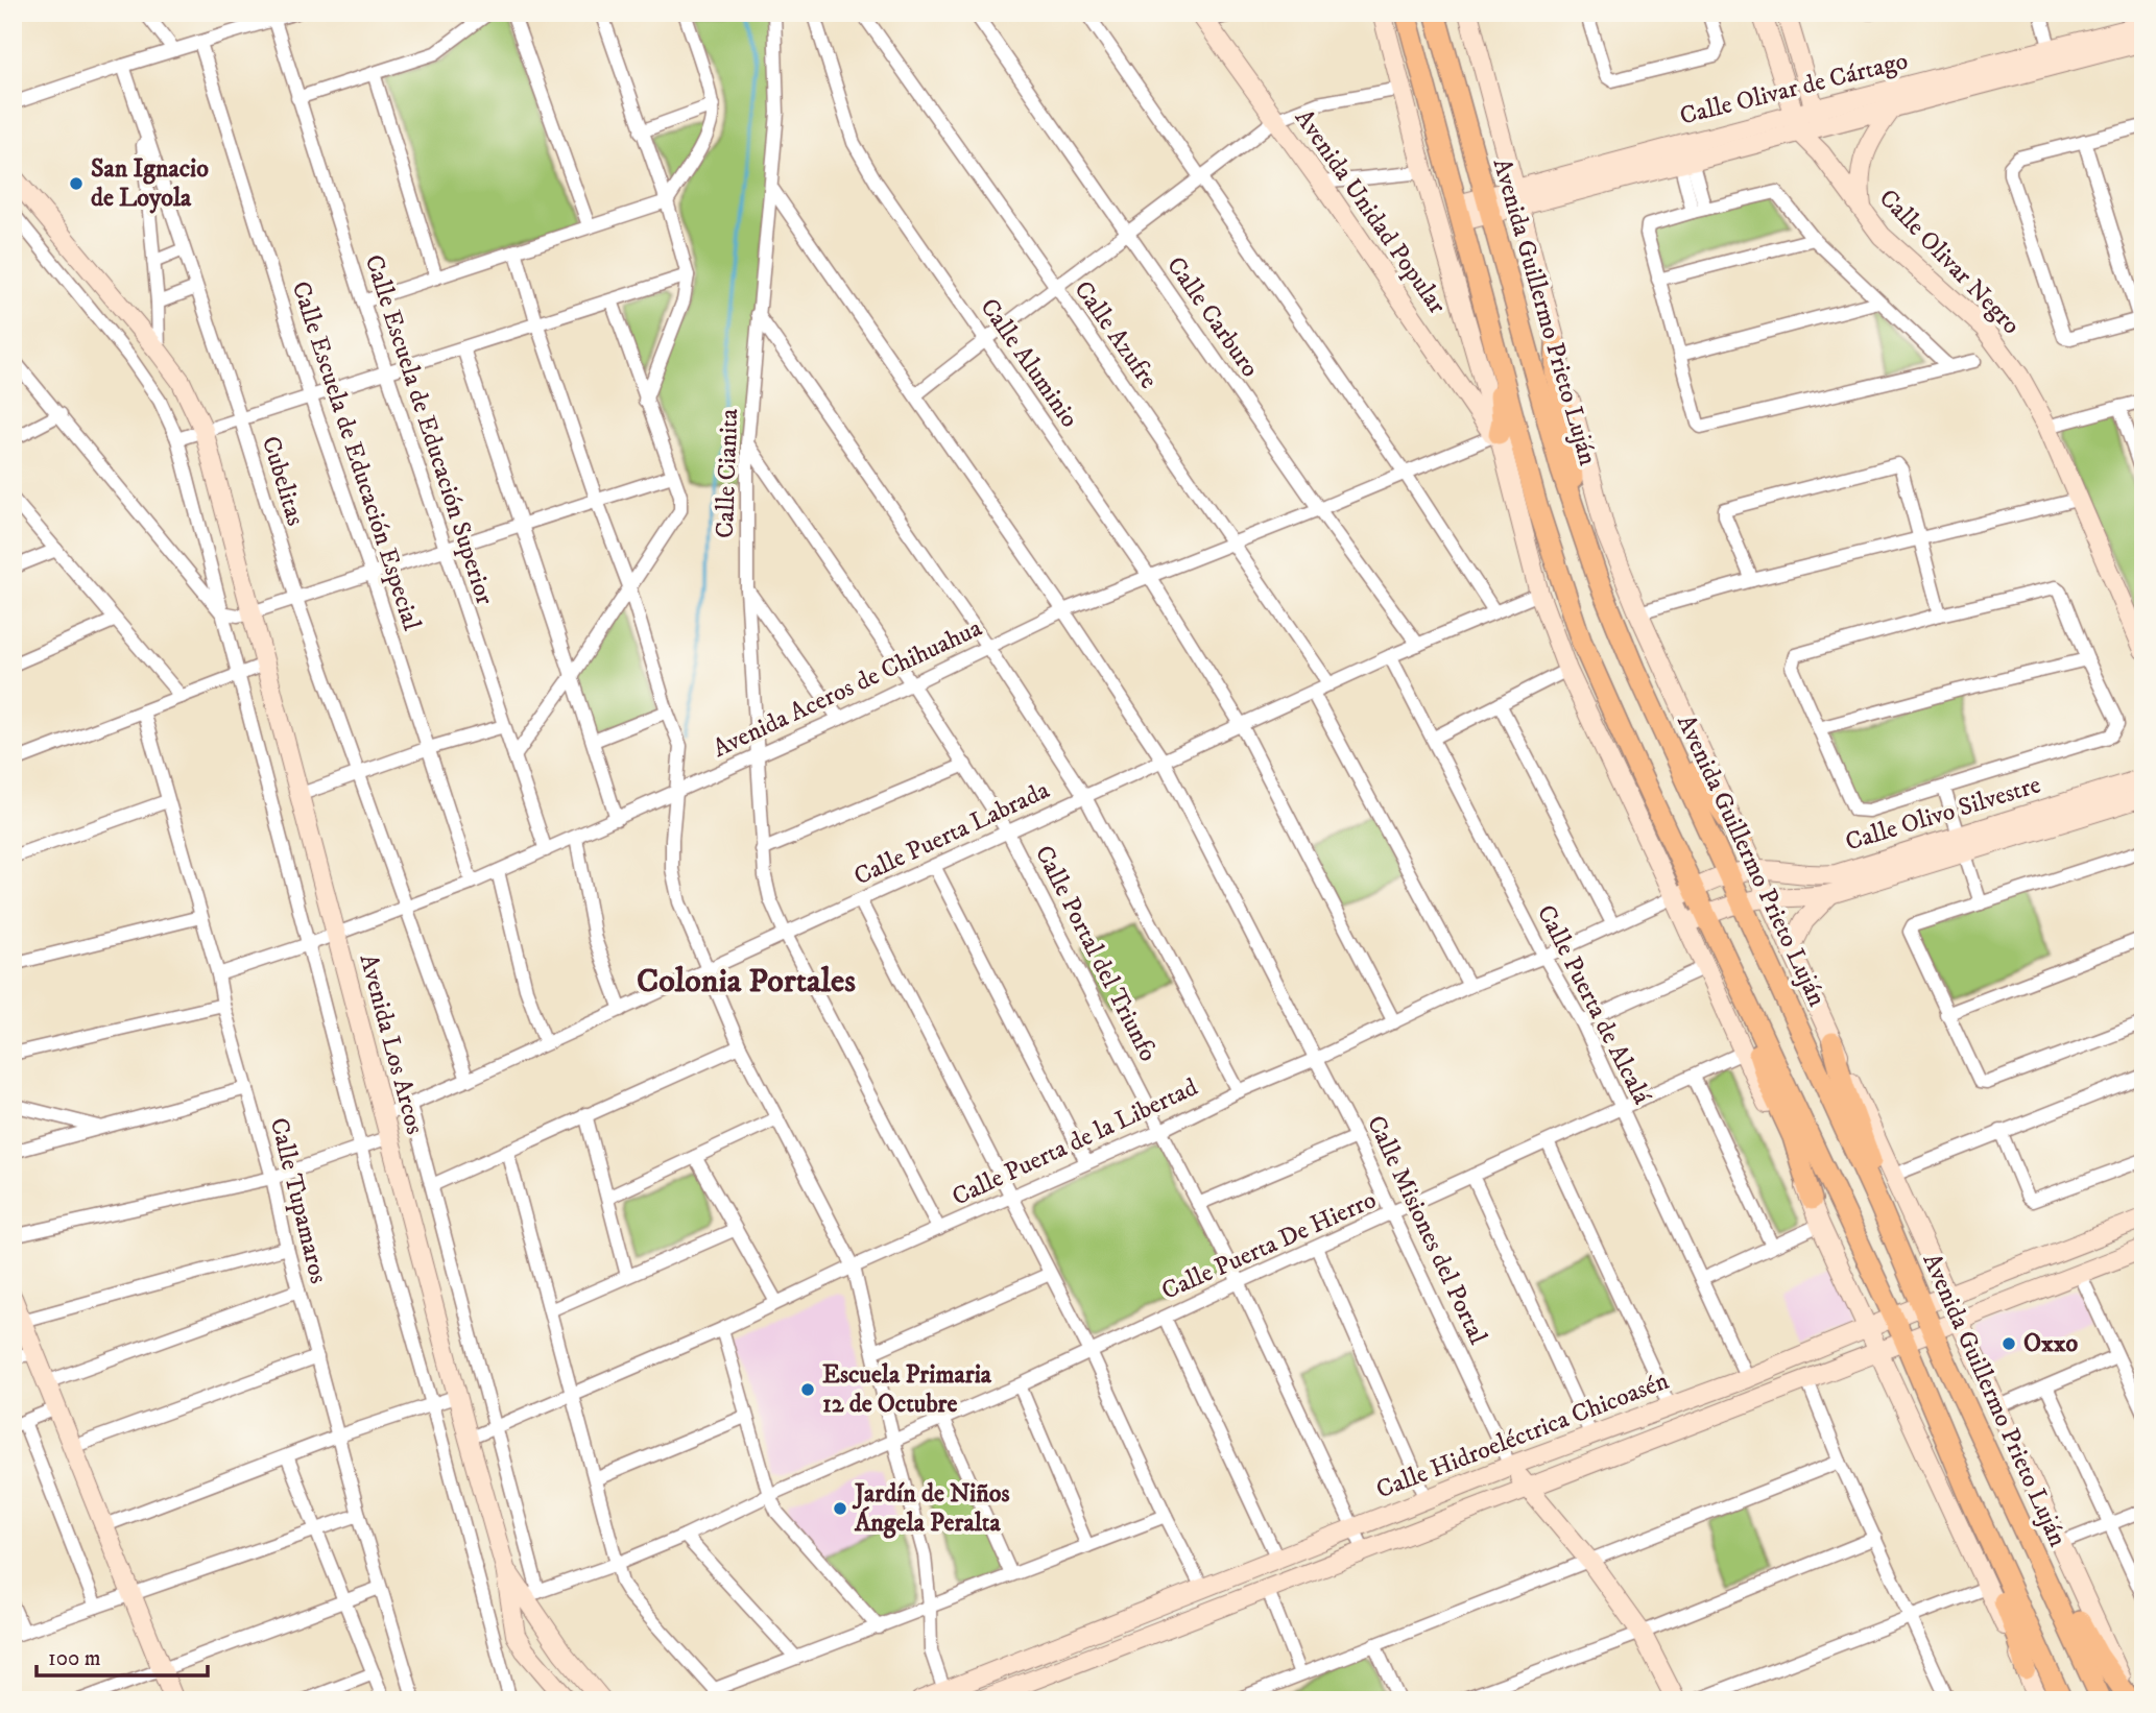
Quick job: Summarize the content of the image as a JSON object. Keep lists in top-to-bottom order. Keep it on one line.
{"streets":{"main road":["Avenida Guillermo Prieto Luján"],"street":["Calle Olivar de Cártago","Avenida Unidad Popular","Calle Olivar Negro","Calle Carburo","Calle Azufre","Calle Aluminio","Calle Escuela de Educación Superior","Calle Escuela de Educación Especial","Calle Cianita","Cubelitas","Avenida Aceros de Chihuahua","Calle Olivo Silvestre","Calle Puerta Labrada","Calle Portal del Triunfo","Calle Puerta de Alcalá","Avenida Los Arcos","Calle Puerta de la Libertad","Calle Tupamaros","Calle Misiones del Portal","Calle Puerta De Hierro","Calle Hidroeléctrica Chicoasén"]},"crossings":[["Calle Olivar de Cártago","Calle Olivar Negro"],["Calle Olivar de Cártago","Avenida Guillermo Prieto Luján"],["Avenida Unidad Popular","Avenida Aceros de Chihuahua"],["Avenida Guillermo Prieto Luján","Calle Olivo Silvestre"],["Avenida Guillermo Prieto Luján","Calle Hidroeléctrica Chicoasén"],["Calle Carburo","Avenida Aceros de Chihuahua"],["Calle Carburo","Calle Puerta Labrada"],["Calle Azufre","Avenida Aceros de Chihuahua"],["Calle Azufre","Calle Puerta Labrada"],["Calle Aluminio","Avenida Aceros de Chihuahua"],["Calle Aluminio","Calle Puerta Labrada"],["Calle Aluminio","Calle Puerta de la Libertad"],["Calle Escuela de Educación Superior","Avenida Aceros de Chihuahua"],["Calle Escuela de Educación Especial","Avenida Aceros de Chihuahua"],["Calle Cianita","Avenida Aceros de Chihuahua"],["Calle Cianita","Calle Puerta Labrada"],["Calle Cianita","Calle Portal del Triunfo"],["Calle Cianita","Calle Puerta de la Libertad"],["Calle Cianita","Calle Misiones del Portal"],["Cubelitas","Avenida Aceros de Chihuahua"],["Cubelitas","Calle Puerta Labrada"],["Avenida Aceros de Chihuahua","Calle Portal del Triunfo"],["Avenida Aceros de Chihuahua","Avenida Los Arcos"],["Avenida Aceros de Chihuahua","Calle Tupamaros"],["Avenida Aceros de Chihuahua","Calle Misiones del Portal"],["Calle Olivo Silvestre","Calle Puerta de la Libertad"],["Calle Puerta Labrada","Calle Portal del Triunfo"],["Calle Puerta Labrada","Calle Puerta de Alcalá"],["Calle Puerta Labrada","Avenida Los Arcos"],["Calle Puerta Labrada","Calle Misiones del Portal"],["Calle Portal del Triunfo","Calle Puerta de la Libertad"],["Calle Portal del Triunfo","Calle Puerta De Hierro"],["Calle Portal del Triunfo","Calle Hidroeléctrica Chicoasén"],["Calle Puerta de Alcalá","Calle Puerta de la Libertad"],["Calle Puerta de Alcalá","Calle Puerta De Hierro"],["Calle Puerta de Alcalá","Calle Hidroeléctrica Chicoasén"],["Avenida Los Arcos","Calle Puerta de la Libertad"],["Avenida Los Arcos","Calle Puerta De Hierro"],["Calle Puerta de la Libertad","Calle Misiones del Portal"],["Calle Misiones del Portal","Calle Puerta De Hierro"],["Calle Misiones del Portal","Calle Hidroeléctrica Chicoasén"]],"districts":["Colonia Portales"],"places":["San Ignacio de Loyola","Oxxo","Escuela Primaria 12 de Octubre","Jardín de Niños Ángela Peralta"],"scale_bar":"100 m"}
